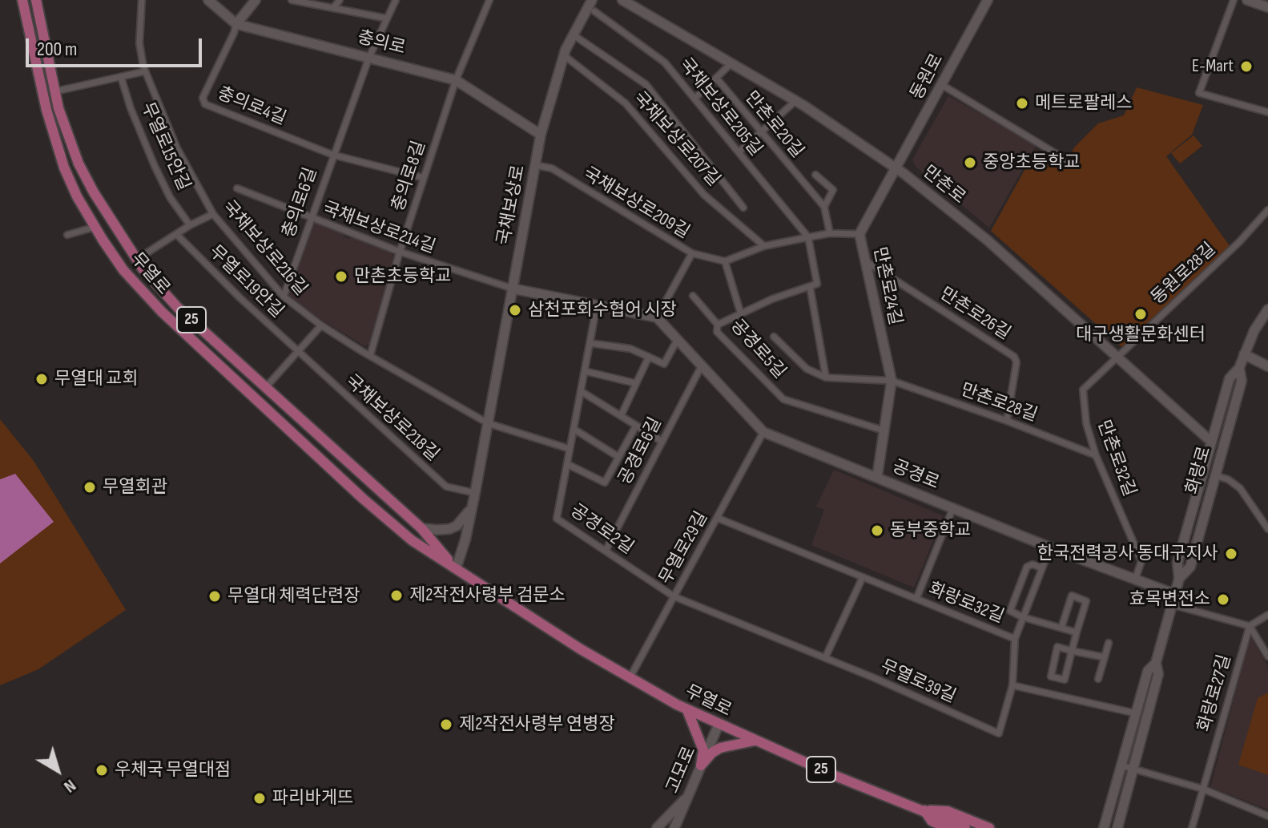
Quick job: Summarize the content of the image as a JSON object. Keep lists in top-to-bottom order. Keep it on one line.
{"streets":{"main road":["충의로","동원로","만촌로","국채보상로","무열로","만촌로24길","25","화랑로","공경로","고모로"],"street":["충의로4길","국채보상로205길","만촌로20길","국채보상로207길","무열로15안길","충의로8길","충의로6길","국채보상로209길","국채보상로214길","국채보상로216길","동원로28길","무열로19안길","만촌로26길","공경로5길","만촌로28길","국채보상로218길","공경로6길","만촌로32길","공경로2길","무열로29길","화랑로32길","무열로39길","화랑로27길"]},"crossings":[["충의로","충의로4길"],["충의로","충의로8길"],["충의로","충의로6길"],["충의로","국채보상로"],["동원로","만촌로"],["동원로","만촌로24길"],["충의로4길","충의로6길"],["국채보상로207길","국채보상로"],["충의로8길","충의로6길"],["충의로8길","국채보상로214길"],["충의로8길","국채보상로216길"],["만촌로","동원로28길"],["만촌로","만촌로24길"],["만촌로","만촌로32길"],["만촌로","화랑로"],["충의로6길","국채보상로214길"],["충의로6길","국채보상로216길"],["국채보상로209길","국채보상로"],["국채보상로","국채보상로214길"],["국채보상로","국채보상로216길"],["국채보상로","무열로"],["국채보상로","국채보상로218길"],["무열로","무열로29길"],["무열로","고모로"],["동원로28길","만촌로32길"],["무열로19안길","국채보상로218길"],["만촌로24길","만촌로26길"],["만촌로24길","공경로5길"],["만촌로24길","만촌로28길"],["만촌로24길","공경로"],["만촌로26길","만촌로28길"],["만촌로28길","만촌로32길"],["공경로6길","공경로"],["공경로6길","공경로2길"],["만촌로32길","공경로"],["화랑로","공경로"],["공경로","무열로29길"],["공경로2길","무열로29길"],["공경로2길","무열로39길"],["무열로29길","화랑로32길"],["무열로29길","무열로39길"],["화랑로32길","무열로39길"]],"places":["E-Mart","메트로팔레스","중앙초등학교","만촌초등학교","삼천포회수협어 시장","대구생활문화센터","무열대 교회","무열회관","동부중학교","한국전력공사 동대구지사","제2작전사령부 검문소","무열대 체력단련장","효목변전소","제2작전사령부 연병장","우체국 무열대점","파리바게뜨"],"scale_bar":"200 m","north":"bottom right"}
